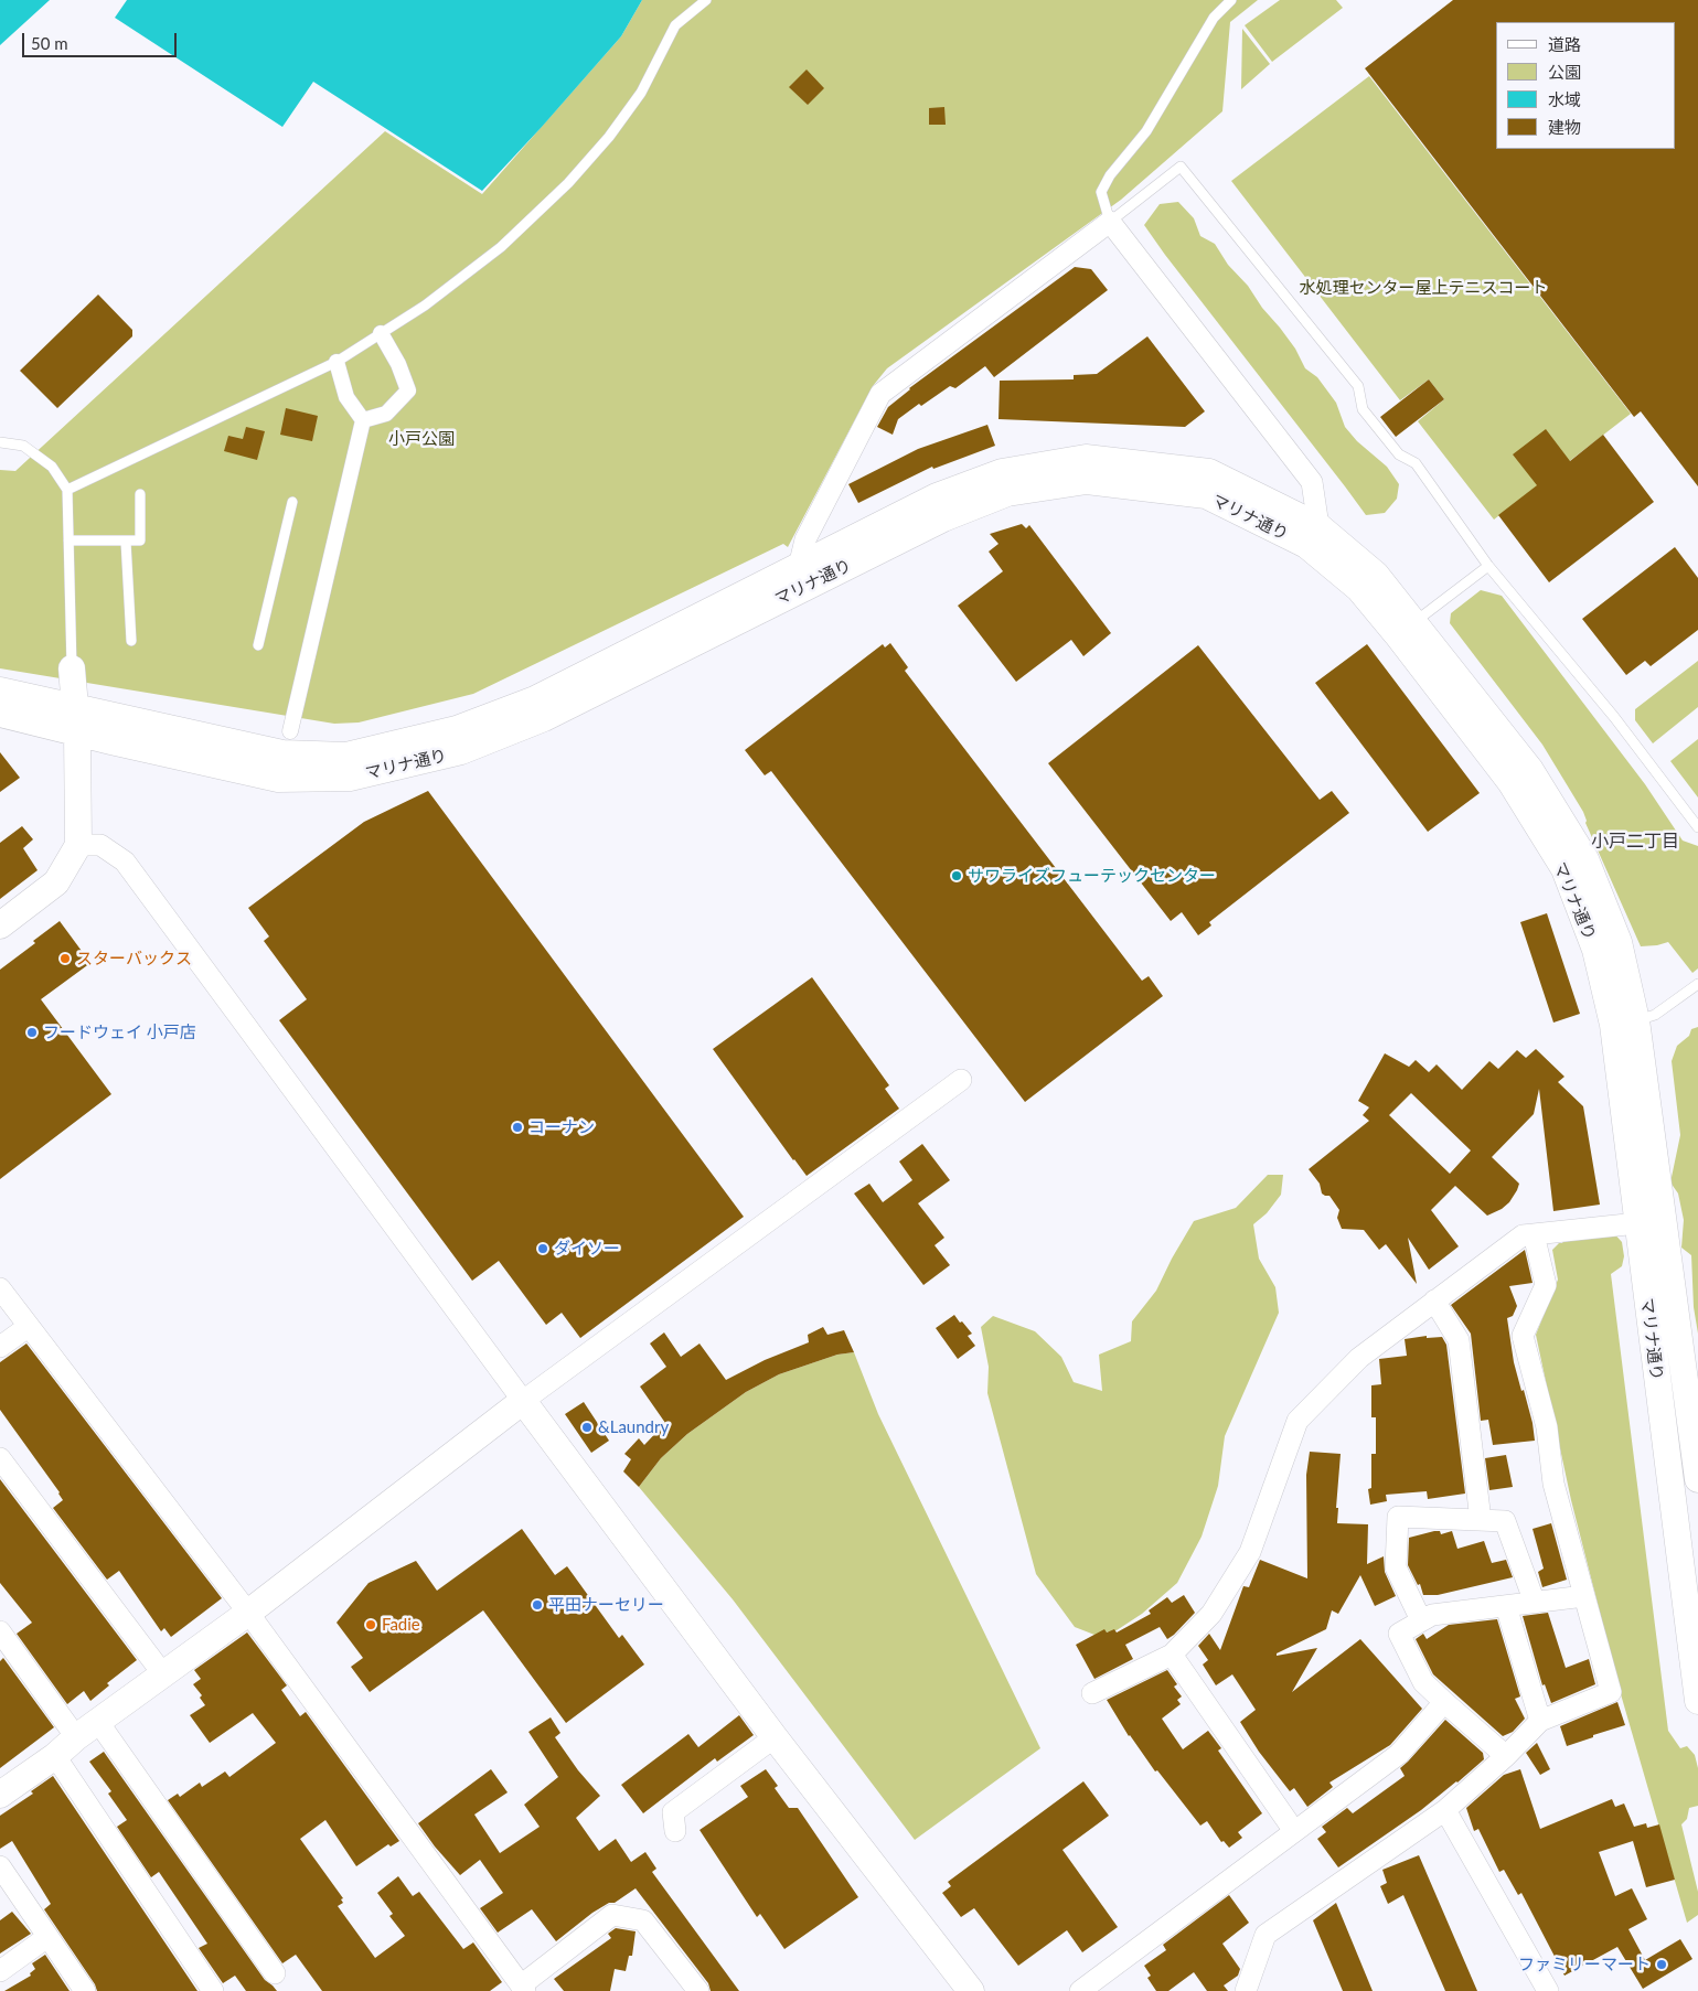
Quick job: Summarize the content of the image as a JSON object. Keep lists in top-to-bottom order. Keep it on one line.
{"streets":{"street":["マリナ通り"]},"districts":["小戸二丁目"],"parks":["水処理センター屋上テニスコート","小戸公園"],"places":["サワライズフューテックセンター","スターバックス","フードウェイ 小戸店","コーナン","ダイソー","&Laundry","平田ナーセリー","Fadie","ファミリーマート"],"legend":["道路","公園","水域","建物"],"scale_bar":"50 m"}
